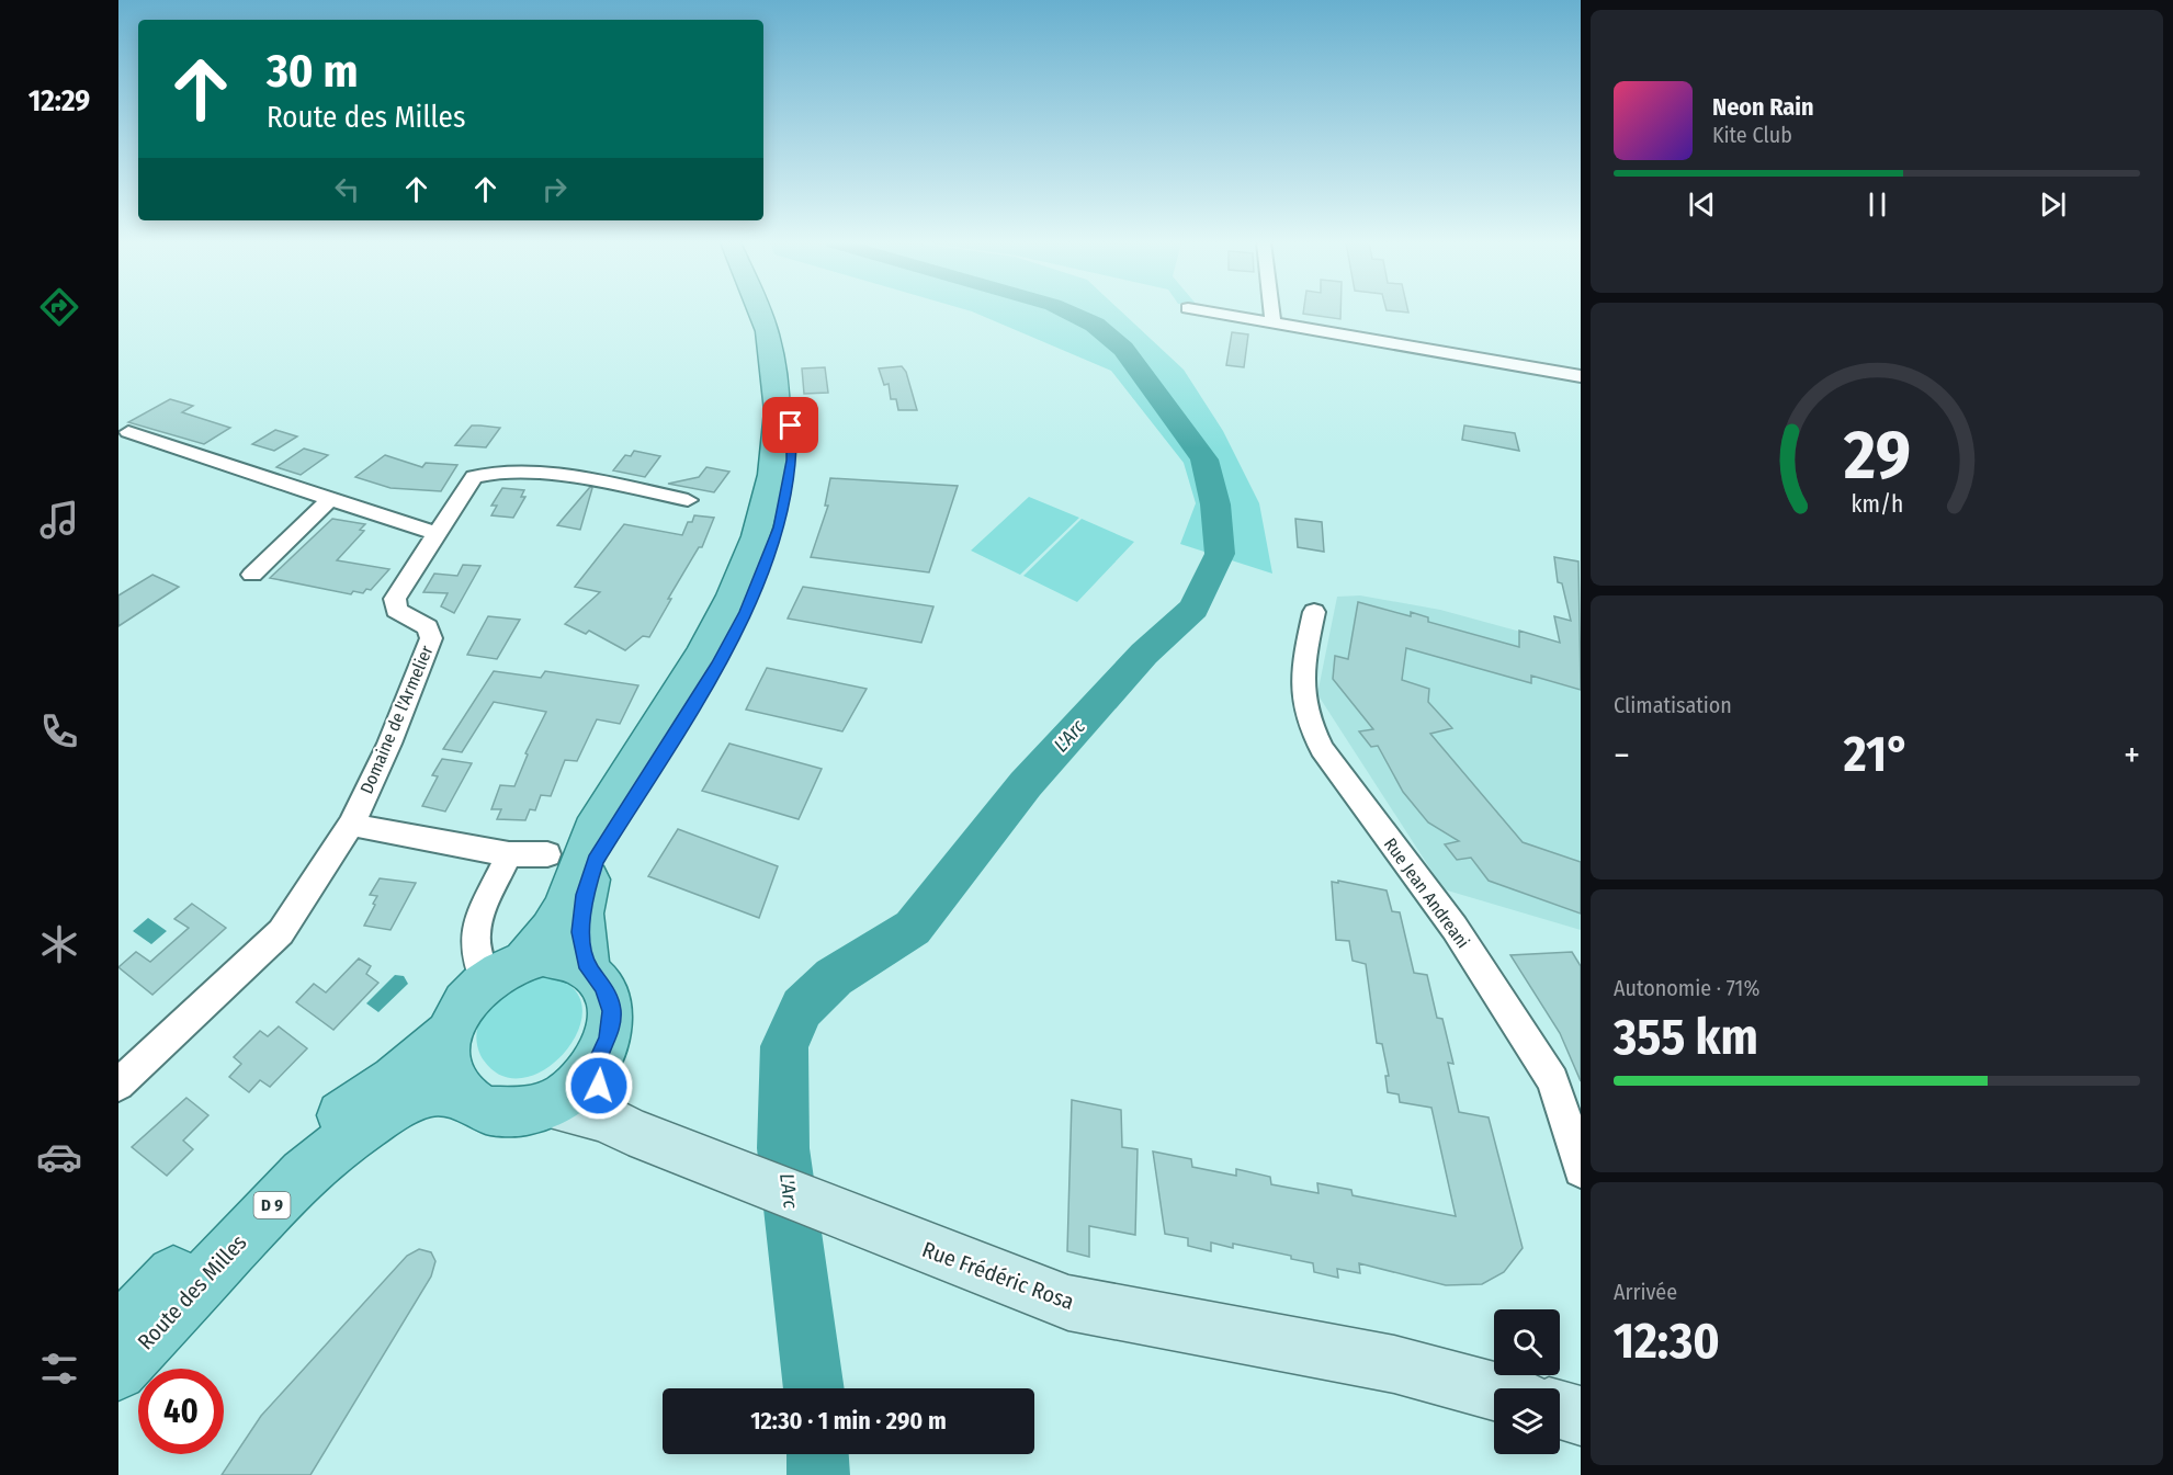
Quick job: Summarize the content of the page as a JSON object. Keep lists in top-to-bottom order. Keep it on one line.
{"streets":{"main road":["D 9","Route des Milles"],"street":["Domaine de l'Armelier","Rue Jean Andreani","Rue Frédéric Rosa"]},"crossings":[["Rue Frédéric Rosa","Route des Milles"]],"water":["L'Arc"],"page":{"tabs":"12:29","turn":["30 m","Route des Milles"],"song":["Neon Rain","Kite Club"],"tile":["Climatisation",["Autonomie · 71%","355 km"],["Arrivée","12:30"]],"heat":["−","21°","+"],"limit":"40","trip":"12:30 · 1 min · 290 m","gauge":["29","km/h"]}}
